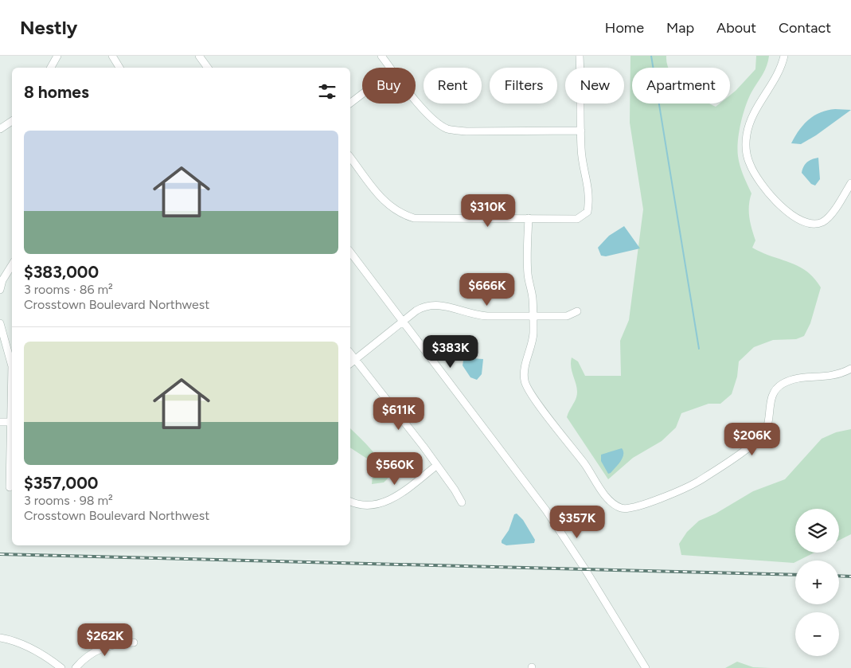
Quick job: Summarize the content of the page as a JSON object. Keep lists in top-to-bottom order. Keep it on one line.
{"page":{"header":"Nestly","nav":["Home","Map","About","Contact"],"chip":["Buy","Rent","Filters","New","Apartment"],"heading":"8 homes","list":[{"name":"$383,000","note":"3 rooms · 86 m² · Crosstown Boulevard Northwest"},{"name":"$357,000","note":"3 rooms · 98 m² · Crosstown Boulevard Northwest"}],"price":["$310K","$666K","$383K","$611K","$206K","$560K","$357K","$262K"],"map_buttons":["+","−"]}}
